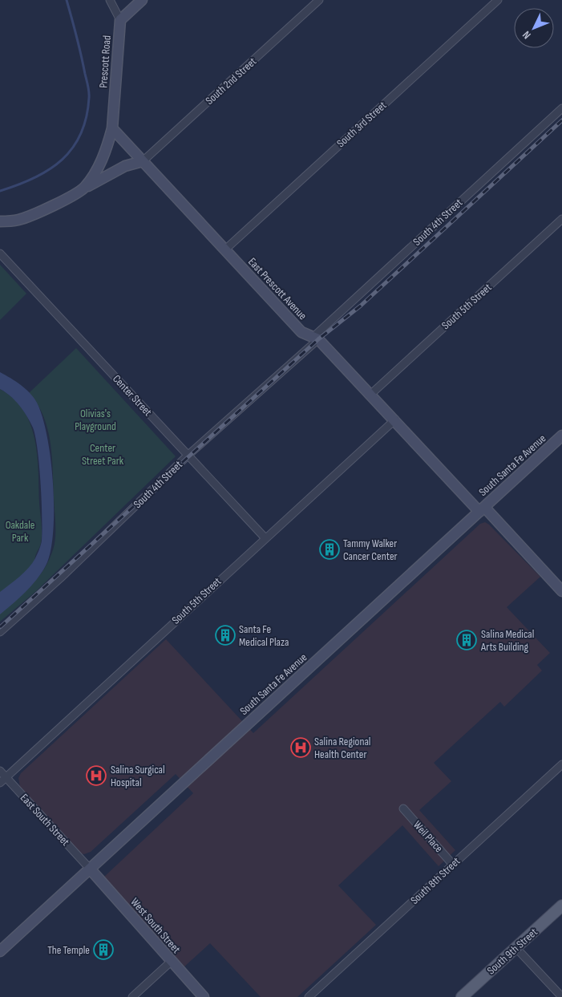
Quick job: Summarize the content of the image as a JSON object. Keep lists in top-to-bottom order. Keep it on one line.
{"streets":{"main road":["South 9th Street"],"street":["Prescott Road","South 2nd Street","South 3rd Street","South 4th Street","East Prescott Avenue","South 5th Street","Center Street","South Santa Fe Avenue","East South Street","Weil Place","South 8th Street","West South Street"]},"crossings":[["Prescott Road","East Prescott Avenue"],["South 2nd Street","East Prescott Avenue"],["South 3rd Street","East Prescott Avenue"],["South 4th Street","East Prescott Avenue"],["South 4th Street","Center Street"],["East Prescott Avenue","South 5th Street"],["East Prescott Avenue","South Santa Fe Avenue"],["South 5th Street","Center Street"],["South 5th Street","East South Street"],["South Santa Fe Avenue","East South Street"],["South Santa Fe Avenue","West South Street"],["East South Street","West South Street"],["Weil Place","South 8th Street"]],"parks":["Olivias's Playground","Center Street Park","Oakdale Park"],"places":{"building":["Tammy Walker Cancer Center","Santa Fe Medical Plaza","Salina Medical Arts Building","The Temple"],"hospital":["Salina Regional Health Center","Salina Surgical Hospital"]},"north":"bottom left"}
